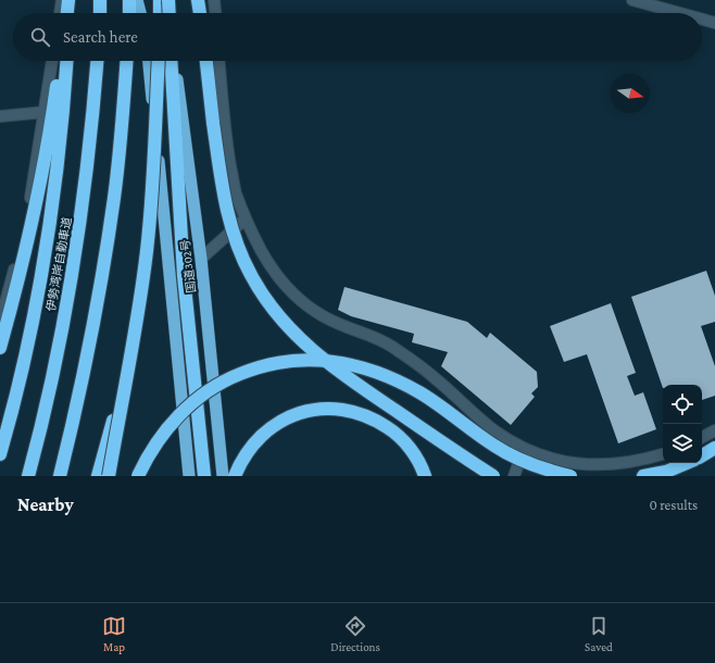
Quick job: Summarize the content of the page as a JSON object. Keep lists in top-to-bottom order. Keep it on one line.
{"streets":{"highway":["伊勢湾岸自動車道","国道302号"]},"north":"right","page":{"search":"Search here","heading":["Nearby","0 results"],"nav":["Map","Directions","Saved"]}}
